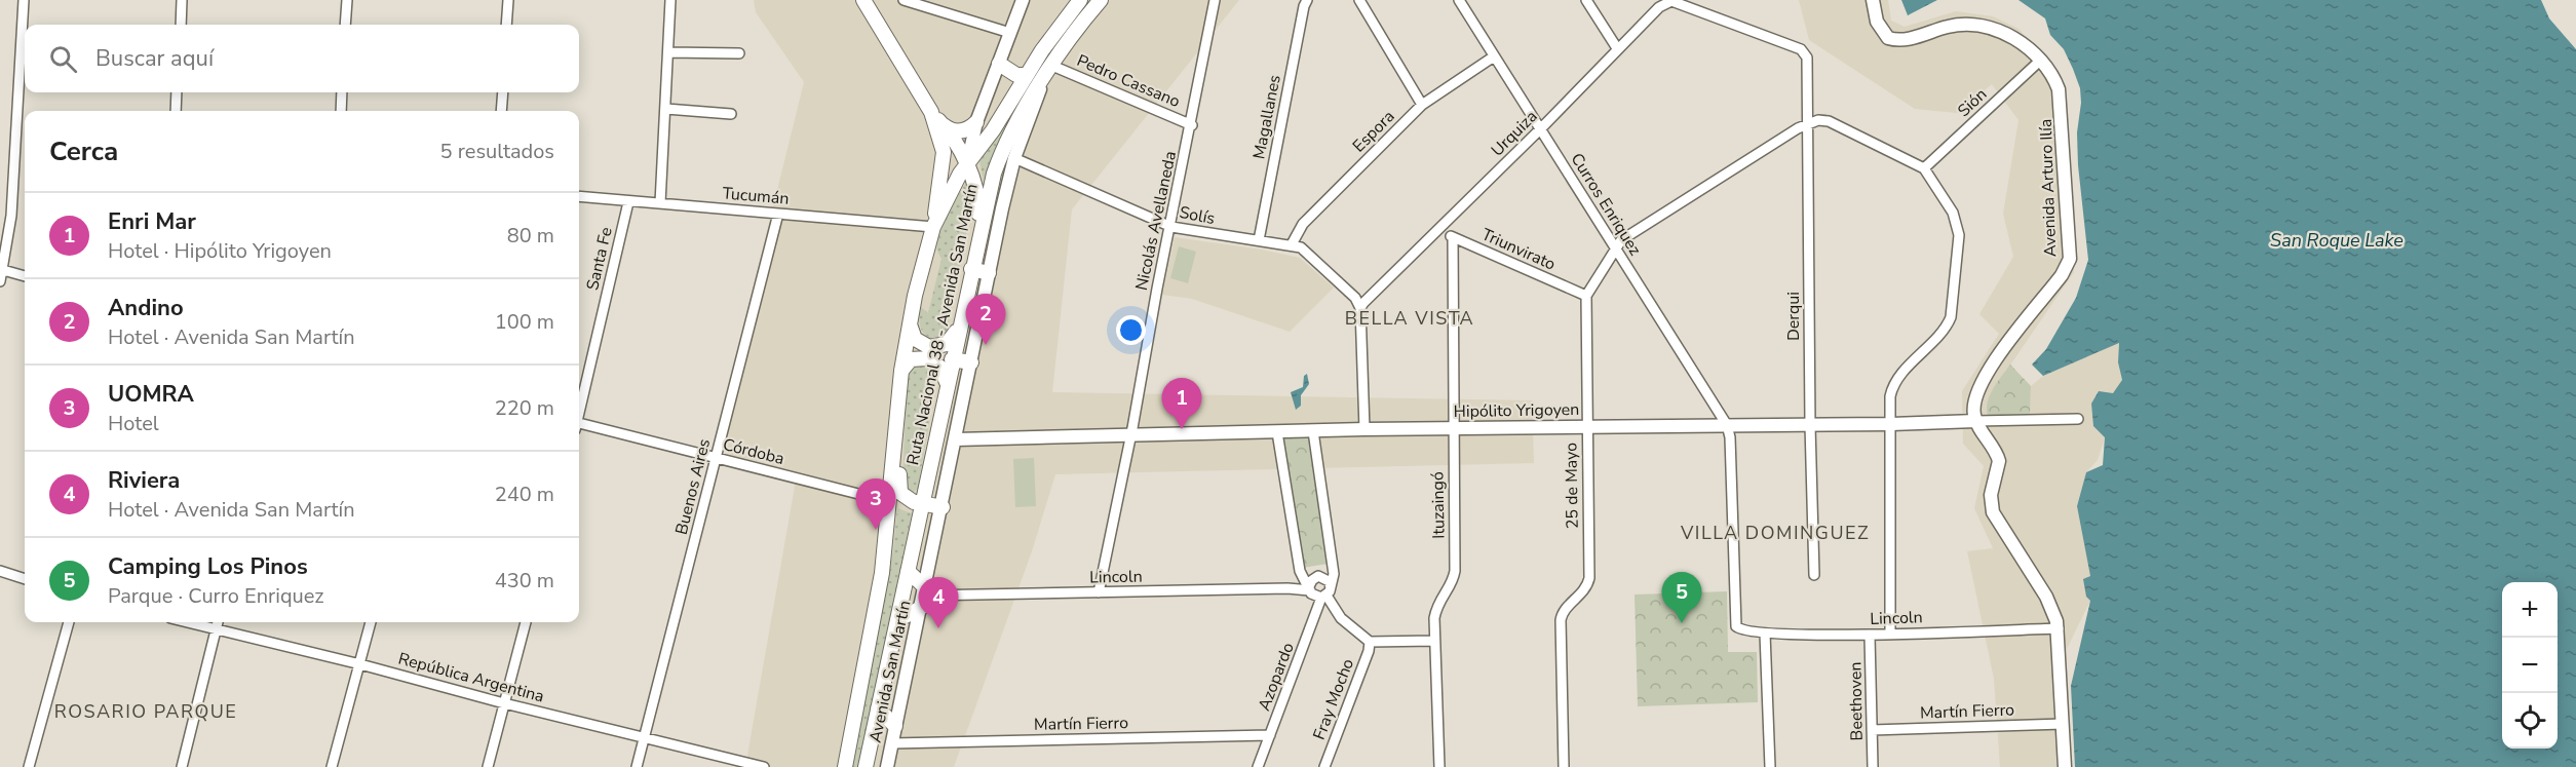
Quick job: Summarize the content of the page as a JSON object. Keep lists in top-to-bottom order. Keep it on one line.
{"streets":{"main road":["Avenida Arturo Ilía","Ruta Nacional 38 - Avenida San Martín","Hipólito Yrigoyen","Avenida San Martín"],"street":["Pedro Cassano","Sión","Magallanes","Espora","Urquiza","Tucumán","Curros Enriquez","Solís","Nicolás Avellaneda","Triunvirato","Santa Fe","Derqui","Córdoba","25 de Mayo","Buenos Aires","Ituzaingó","Lincoln","Azopardo","República Argentina","Fray Mocho","Beethoven","Martín Fierro"]},"crossings":[["Pedro Cassano","Nicolás Avellaneda"],["Pedro Cassano","Ruta Nacional 38 - Avenida San Martín"],["Sión","Avenida Arturo Ilía"],["Magallanes","Solís"],["Espora","Curros Enriquez"],["Espora","Solís"],["Urquiza","Curros Enriquez"],["Urquiza","Solís"],["Urquiza","Triunvirato"],["Urquiza","Derqui"],["Avenida Arturo Ilía","Hipólito Yrigoyen"],["Tucumán","Santa Fe"],["Tucumán","Ruta Nacional 38 - Avenida San Martín"],["Tucumán","Buenos Aires"],["Curros Enriquez","Hipólito Yrigoyen"],["Curros Enriquez","Lincoln"],["Solís","Nicolás Avellaneda"],["Solís","Avenida San Martín"],["Nicolás Avellaneda","Hipólito Yrigoyen"],["Nicolás Avellaneda","Lincoln"],["Triunvirato","25 de Mayo"],["Triunvirato","Ituzaingó"],["Derqui","Hipólito Yrigoyen"],["Ruta Nacional 38 - Avenida San Martín","Córdoba"],["Ruta Nacional 38 - Avenida San Martín","Avenida San Martín"],["Hipólito Yrigoyen","25 de Mayo"],["Hipólito Yrigoyen","Ituzaingó"],["Hipólito Yrigoyen","Lincoln"],["Hipólito Yrigoyen","Avenida San Martín"],["Hipólito Yrigoyen","Azopardo"],["Córdoba","Buenos Aires"],["Buenos Aires","República Argentina"],["Lincoln","Avenida San Martín"],["Lincoln","Azopardo"],["Lincoln","Beethoven"],["Avenida San Martín","Martín Fierro"],["Azopardo","Martín Fierro"],["Beethoven","Martín Fierro"]],"districts":["BELLA VISTA","VILLA DOMINGUEZ","ROSARIO PARQUE"],"water":["San Roque Lake"],"page":{"search":"Buscar aquí","heading":["Cerca","5 resultados"],"list":[{"mark":"1","name":"Enri Mar","note":"Hotel · Hipólito Yrigoyen","value":"80 m"},{"mark":"2","name":"Andino","note":"Hotel · Avenida San Martín","value":"100 m"},{"mark":"3","name":"UOMRA","note":"Hotel","value":"220 m"},{"mark":"4","name":"Riviera","note":"Hotel · Avenida San Martín","value":"240 m"},{"mark":"5","name":"Camping Los Pinos","note":"Parque · Curro Enriquez","value":"430 m"}],"pins":["2","1","3","5","4"],"map_buttons":["+","−"]}}
